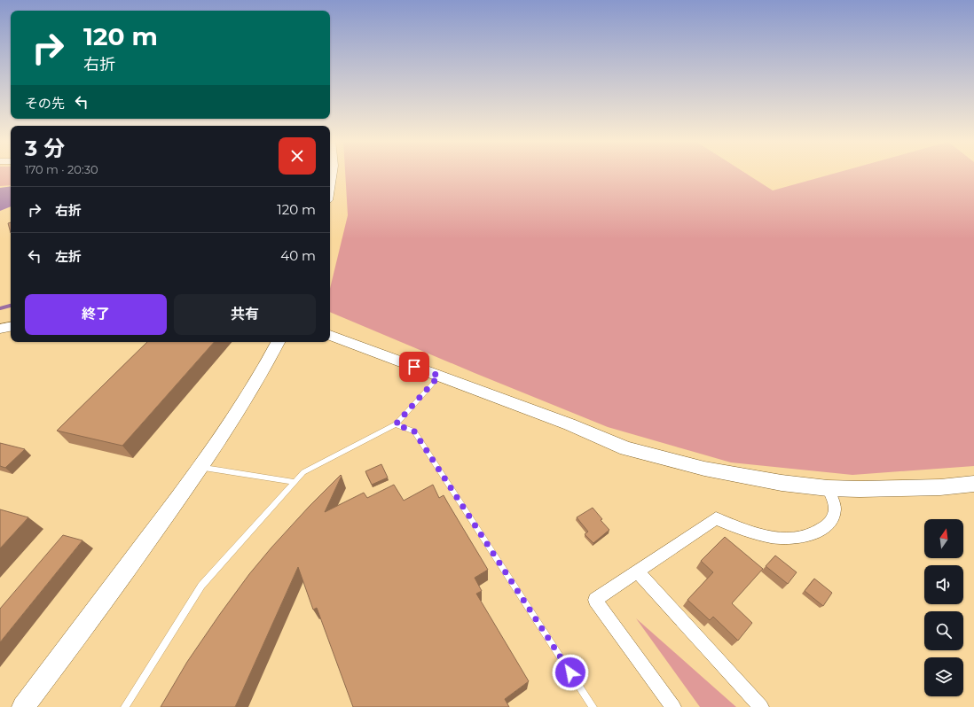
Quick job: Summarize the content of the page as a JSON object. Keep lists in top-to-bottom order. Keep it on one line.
{"north":"top","page":{"turn":["120 m","右折"],"then":"その先","heading":["3 分","170 m · 20:30"],"list":[{"name":"右折","value":"120 m"},{"name":"左折","value":"40 m"}],"buttons":["終了","共有"]}}
